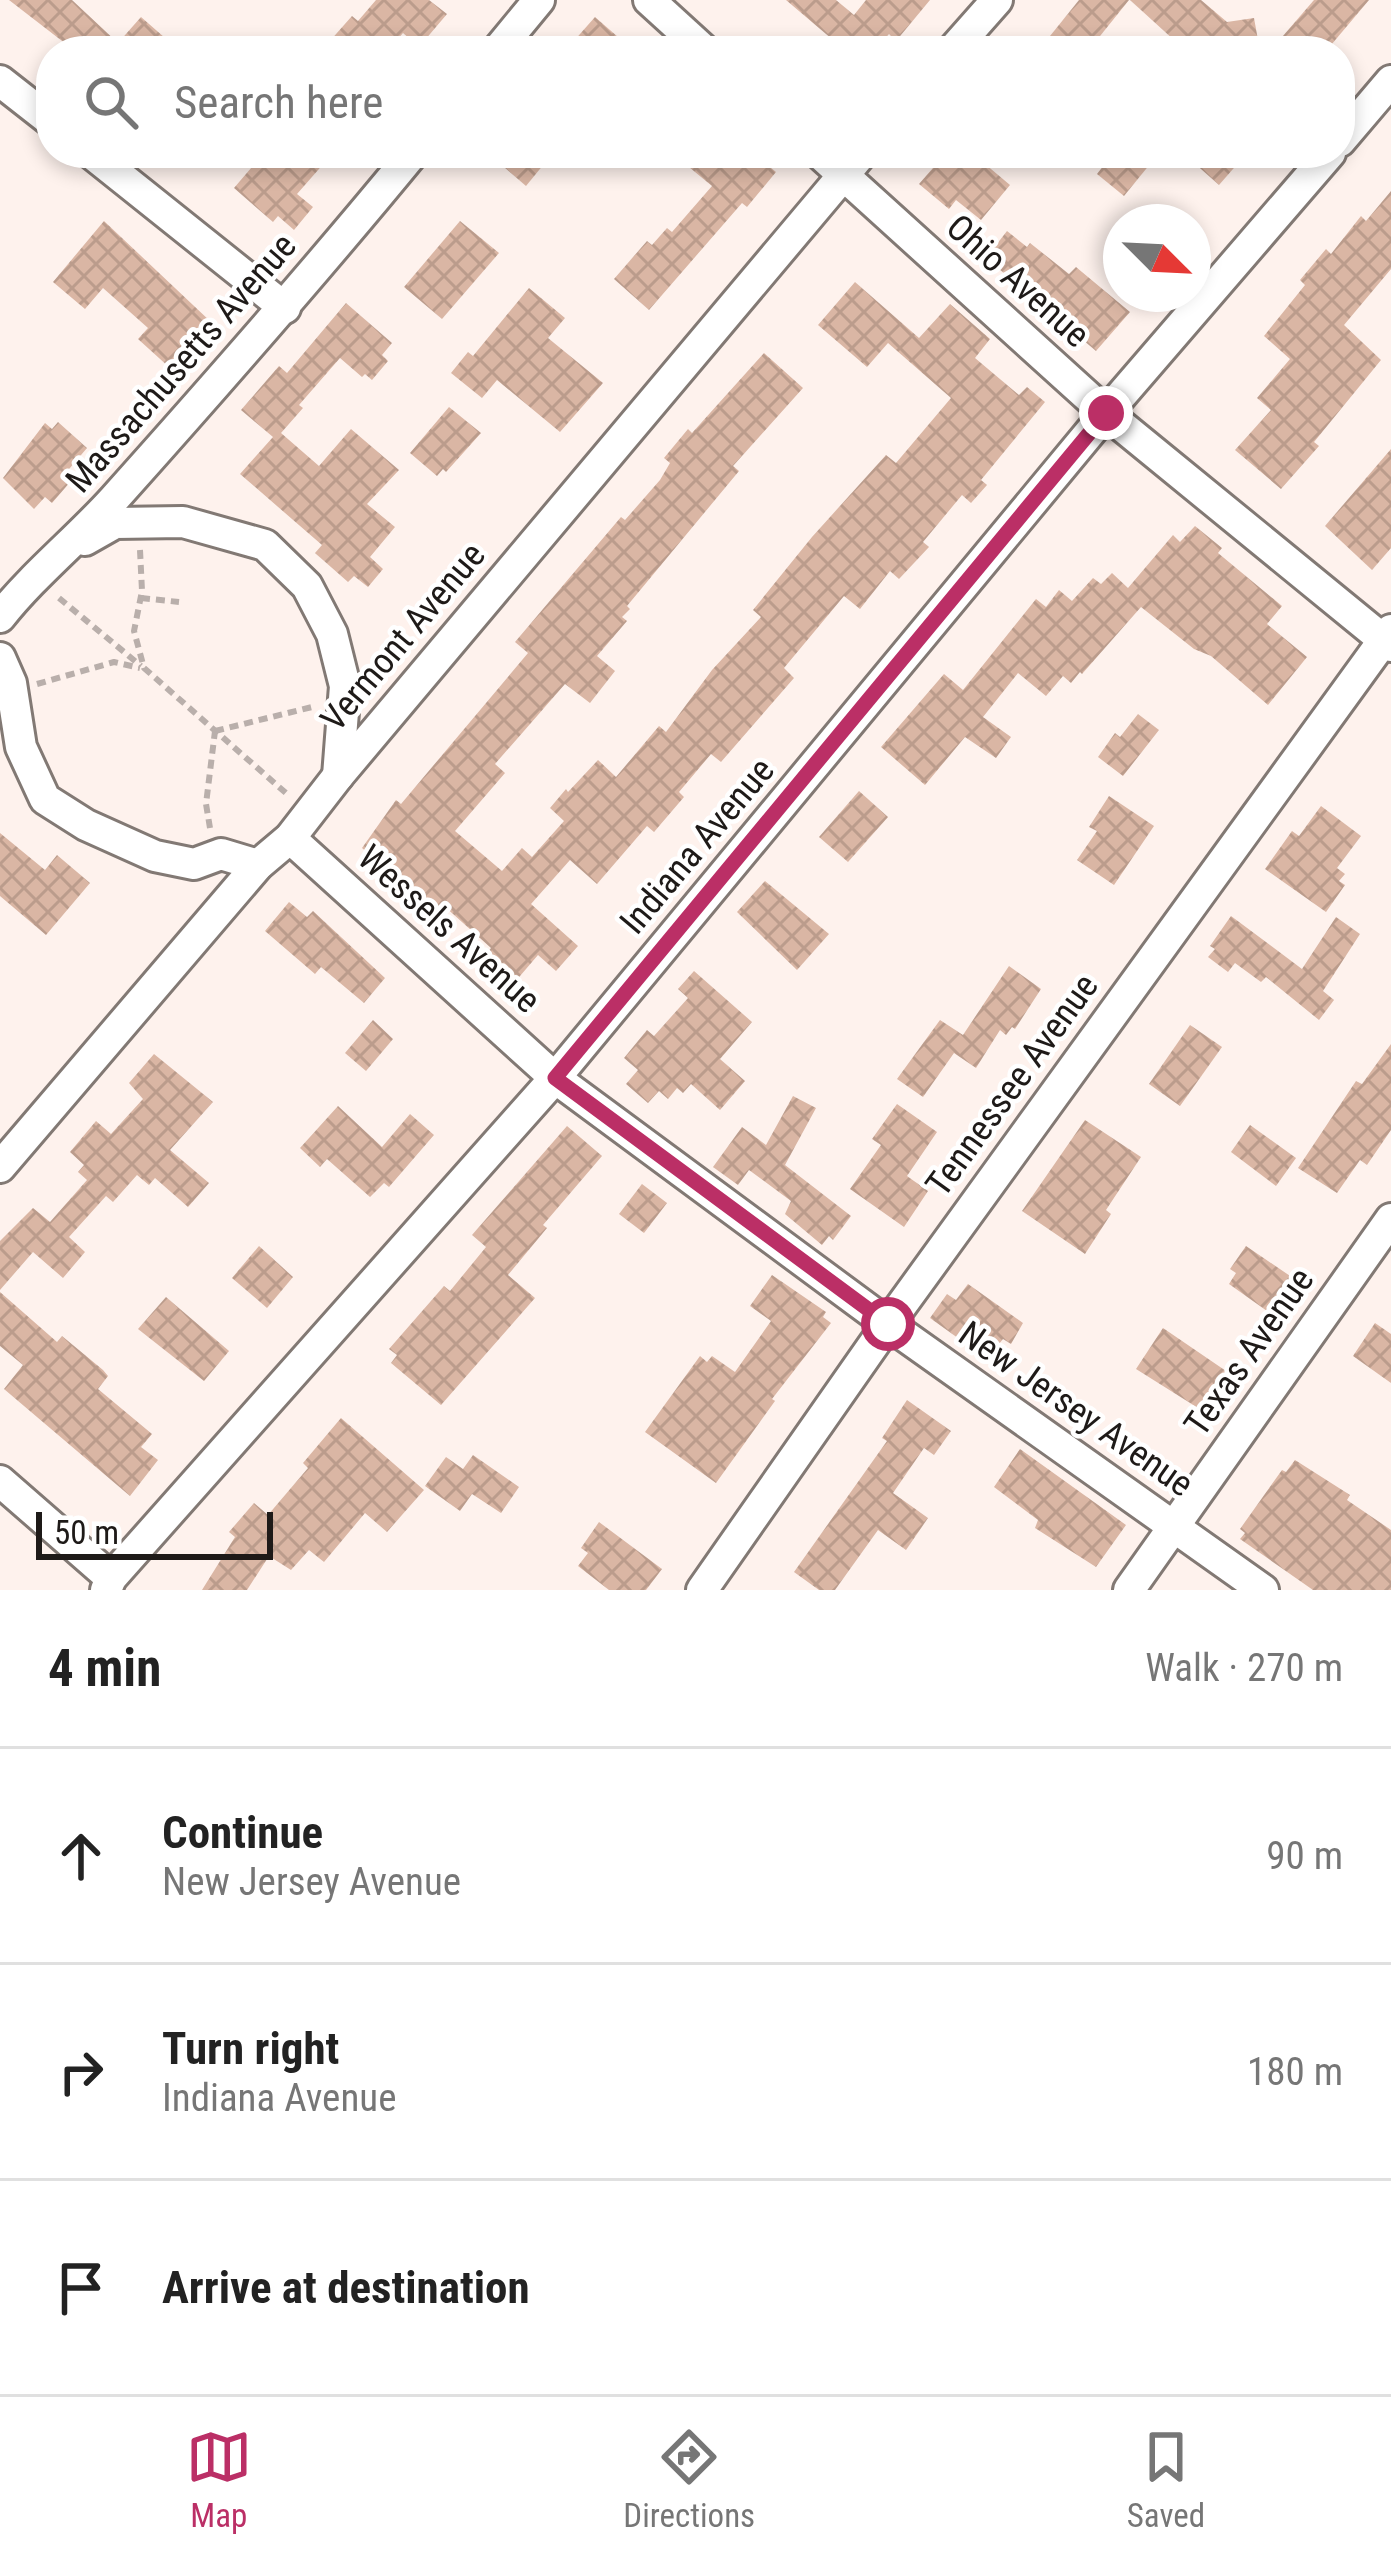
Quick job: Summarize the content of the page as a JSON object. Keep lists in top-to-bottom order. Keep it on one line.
{"streets":{"street":["Ohio Avenue","Massachusetts Avenue","Vermont Avenue","Indiana Avenue","Wessels Avenue","Tennessee Avenue","Texas Avenue","New Jersey Avenue"]},"crossings":[["Ohio Avenue","Indiana Avenue"],["Ohio Avenue","Tennessee Avenue"],["Vermont Avenue","Wessels Avenue"],["Indiana Avenue","Wessels Avenue"],["Indiana Avenue","New Jersey Avenue"],["Wessels Avenue","New Jersey Avenue"],["Tennessee Avenue","New Jersey Avenue"],["Texas Avenue","New Jersey Avenue"]],"scale_bar":"50 m","north":"bottom right","page":{"search":"Search here","scale":"50 m","heading":["4 min","Walk · 270 m"],"list":[["Continue","New Jersey Avenue","90 m"],["Turn right","Indiana Avenue","180 m"],"Arrive at destination"],"nav":["Map","Directions","Saved"]}}
